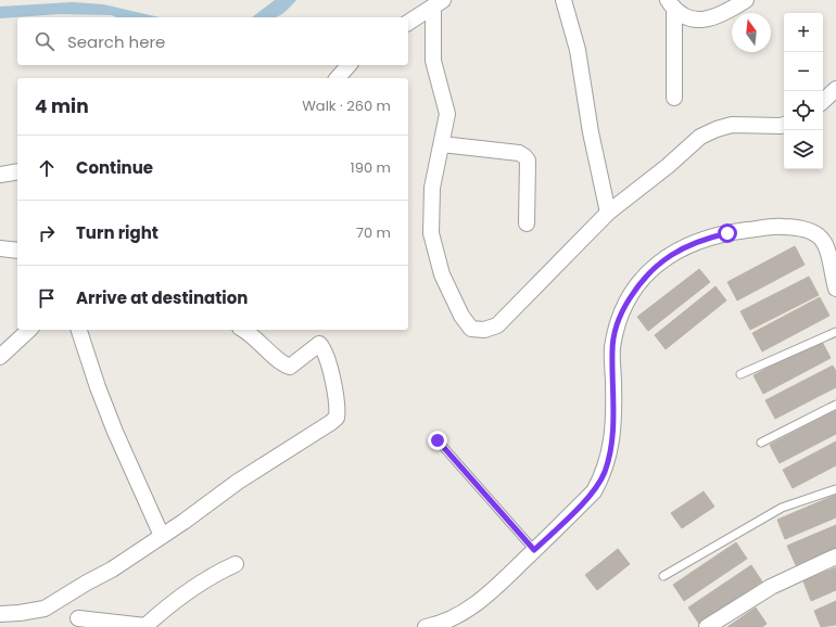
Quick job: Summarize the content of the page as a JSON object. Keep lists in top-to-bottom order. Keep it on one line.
{"north":"top","page":{"map_buttons":["+","−"],"search":"Search here","heading":["4 min","Walk · 260 m"],"list":[["Continue","190 m"],["Turn right","70 m"],"Arrive at destination"]}}
